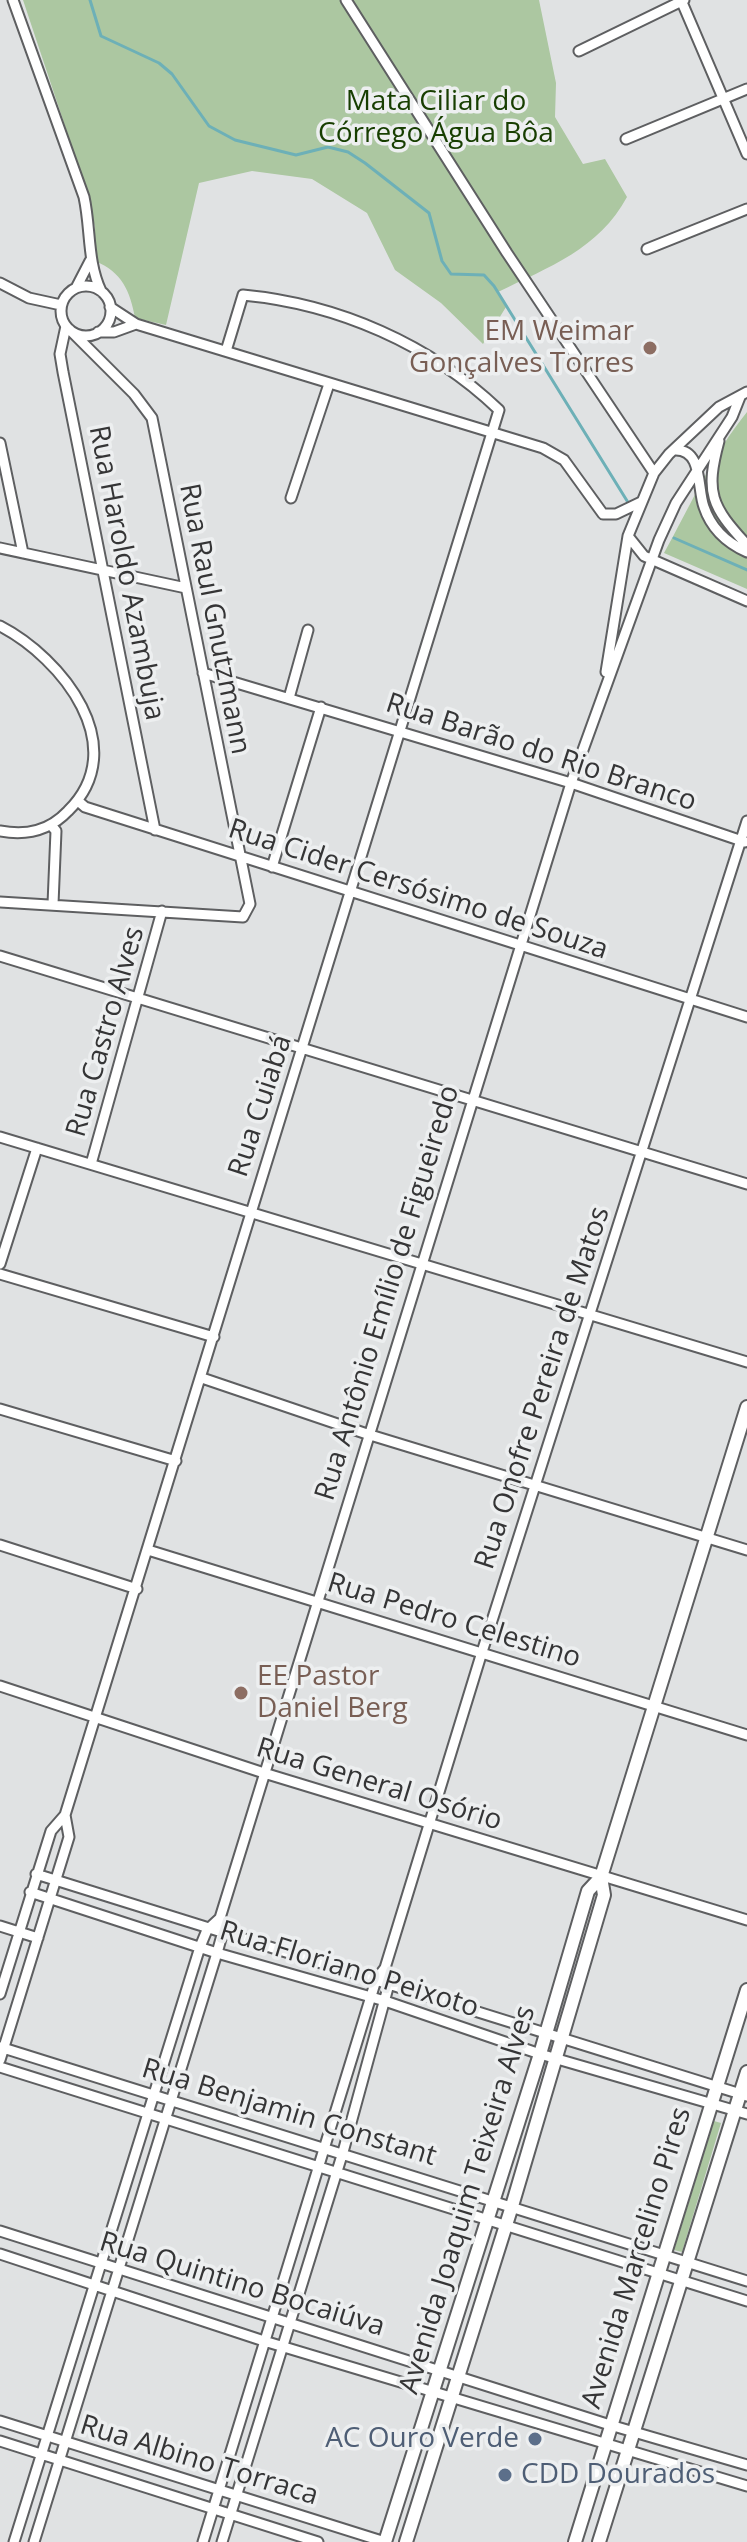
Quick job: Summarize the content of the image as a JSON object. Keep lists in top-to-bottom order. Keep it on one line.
{"streets":{"main road":["Avenida Joaquim Teixeira Alves","Avenida Marcelino Pires"],"street":["Rua Haroldo Azambuja","Rua Raul Gnutzmann","Rua Barão do Rio Branco","Rua Cider Cersósimo de Souza","Rua Castro Alves","Rua Cuiabá","Rua Antônio Emílio de Figueiredo","Rua Onofre Pereira de Matos","Rua Pedro Celestino","Rua General Osório","Rua Floriano Peixoto","Rua Benjamin Constant","Rua Quintino Bocaiúva","Rua Albino Torraca"]},"crossings":[["Rua Haroldo Azambuja","Rua Raul Gnutzmann"],["Rua Haroldo Azambuja","Rua Cider Cersósimo de Souza"],["Rua Raul Gnutzmann","Rua Barão do Rio Branco"],["Rua Raul Gnutzmann","Rua Cider Cersósimo de Souza"],["Rua Raul Gnutzmann","Rua Castro Alves"],["Rua Barão do Rio Branco","Rua Cuiabá"],["Rua Barão do Rio Branco","Rua Antônio Emílio de Figueiredo"],["Rua Barão do Rio Branco","Rua Onofre Pereira de Matos"],["Rua Cider Cersósimo de Souza","Rua Cuiabá"],["Rua Cider Cersósimo de Souza","Rua Antônio Emílio de Figueiredo"],["Rua Cider Cersósimo de Souza","Rua Onofre Pereira de Matos"],["Rua Cuiabá","Rua Pedro Celestino"],["Rua Cuiabá","Rua General Osório"],["Rua Cuiabá","Rua Floriano Peixoto"],["Rua Cuiabá","Rua Benjamin Constant"],["Rua Antônio Emílio de Figueiredo","Rua Pedro Celestino"],["Rua Antônio Emílio de Figueiredo","Rua General Osório"],["Rua Antônio Emílio de Figueiredo","Rua Floriano Peixoto"],["Rua Antônio Emílio de Figueiredo","Rua Benjamin Constant"],["Rua Antônio Emílio de Figueiredo","Rua Quintino Bocaiúva"],["Rua Antônio Emílio de Figueiredo","Rua Albino Torraca"],["Rua Onofre Pereira de Matos","Rua Pedro Celestino"],["Rua Onofre Pereira de Matos","Rua General Osório"],["Rua Onofre Pereira de Matos","Rua Floriano Peixoto"],["Rua Onofre Pereira de Matos","Rua Benjamin Constant"],["Rua Onofre Pereira de Matos","Rua Quintino Bocaiúva"],["Rua Onofre Pereira de Matos","Rua Albino Torraca"],["Rua Pedro Celestino","Avenida Joaquim Teixeira Alves"],["Rua General Osório","Avenida Joaquim Teixeira Alves"],["Rua Floriano Peixoto","Avenida Joaquim Teixeira Alves"],["Rua Floriano Peixoto","Avenida Marcelino Pires"],["Rua Benjamin Constant","Avenida Joaquim Teixeira Alves"],["Rua Benjamin Constant","Avenida Marcelino Pires"],["Avenida Joaquim Teixeira Alves","Rua Quintino Bocaiúva"],["Avenida Joaquim Teixeira Alves","Rua Albino Torraca"],["Avenida Marcelino Pires","Rua Quintino Bocaiúva"]],"parks":["Mata Ciliar do Córrego Água Bôa"],"places":["EM Weimar Gonçalves Torres","EE Pastor Daniel Berg","AC Ouro Verde","CDD Dourados"]}
